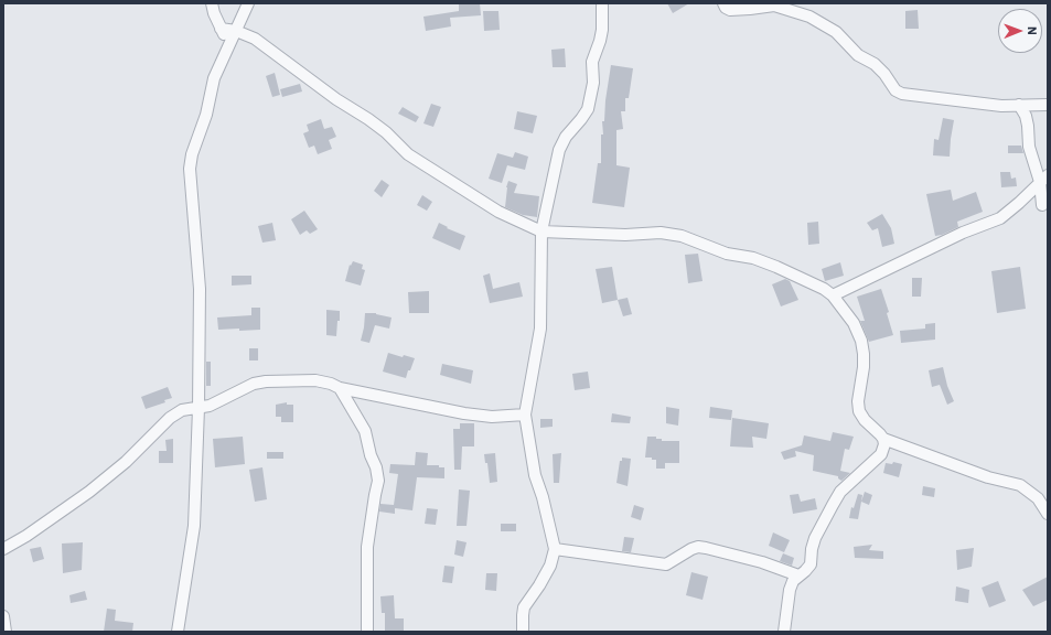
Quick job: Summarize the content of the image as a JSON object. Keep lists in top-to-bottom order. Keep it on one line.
{"north":"right"}
